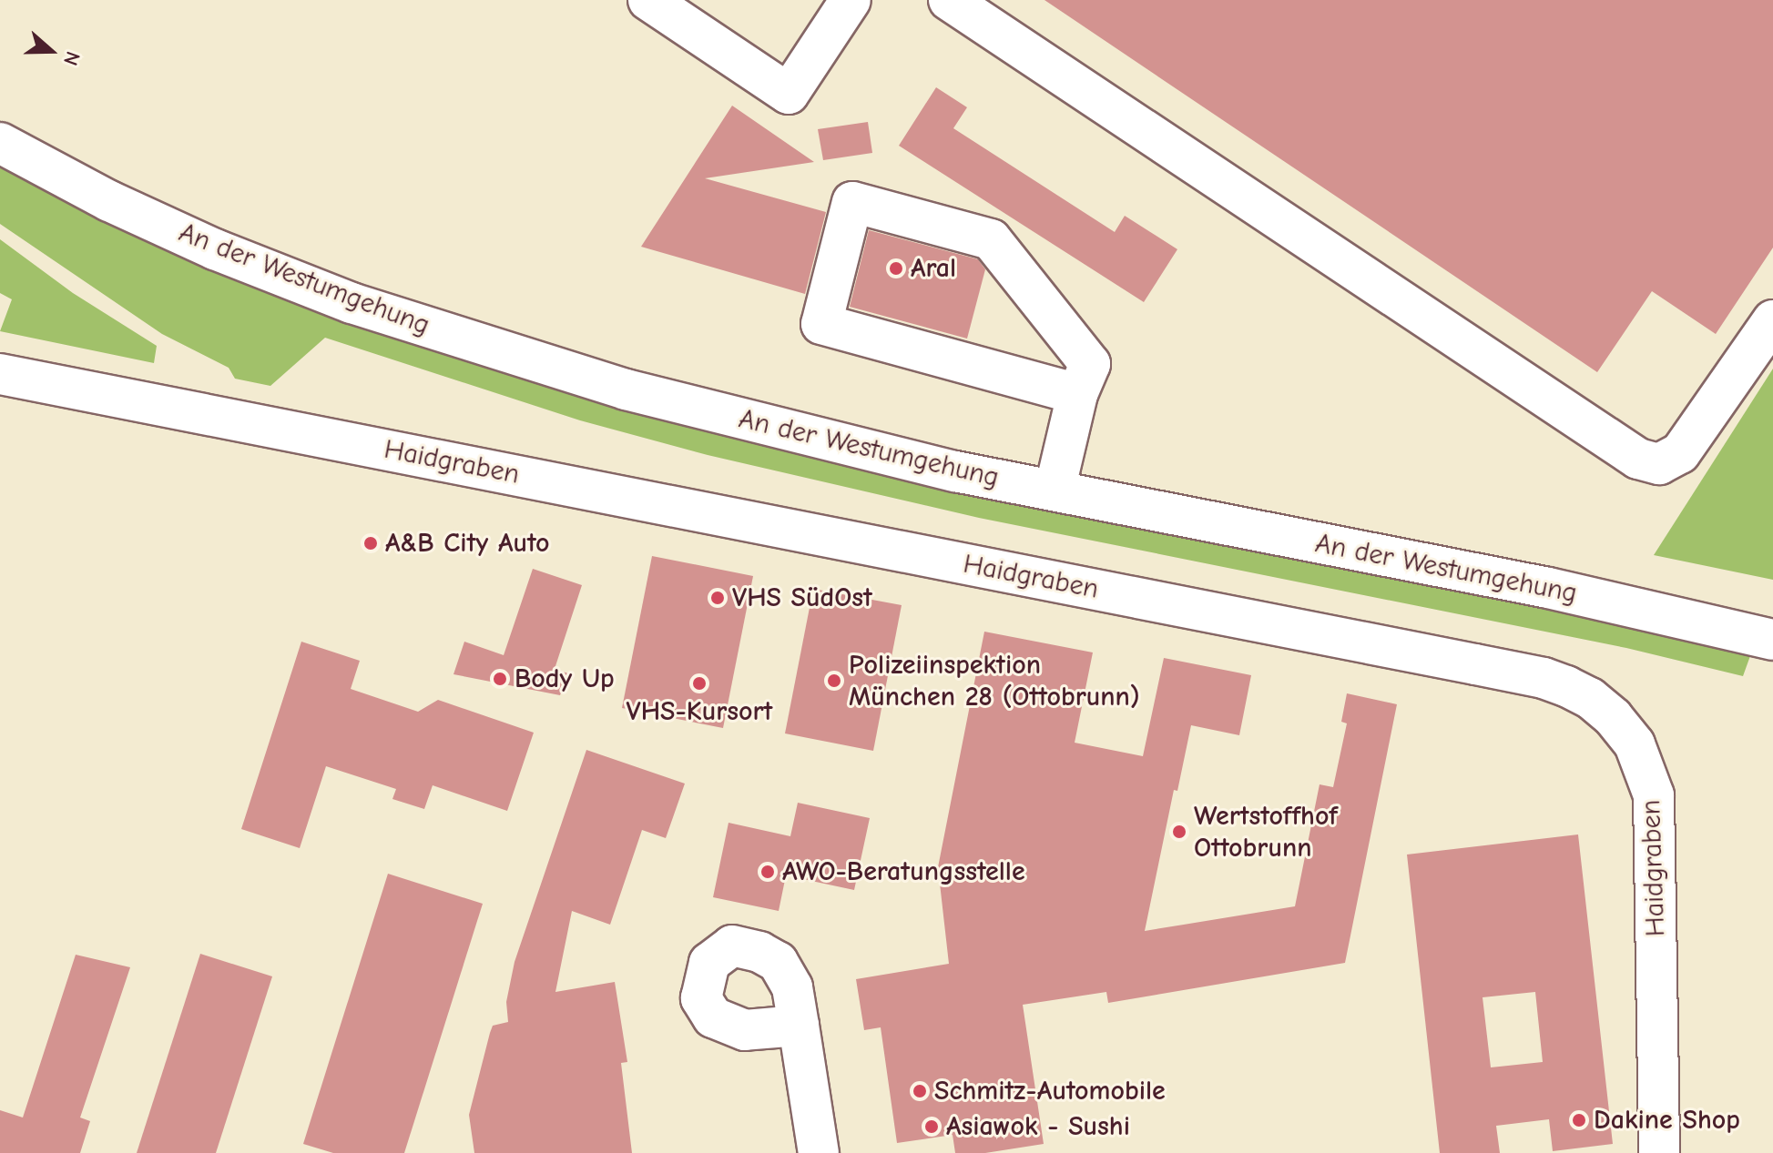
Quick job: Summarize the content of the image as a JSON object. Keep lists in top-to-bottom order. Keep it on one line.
{"streets":{"street":["An der Westumgehung","Haidgraben"]},"places":["Aral","A&B City Auto","VHS SüdOst","Body Up","Polizeiinspektion München 28 (Ottobrunn)","VHS-Kursort","Wertstoffhof Ottobrunn","AWO-Beratungsstelle","Schmitz-Automobile","Dakine Shop","Asiawok - Sushi"],"north":"right"}
